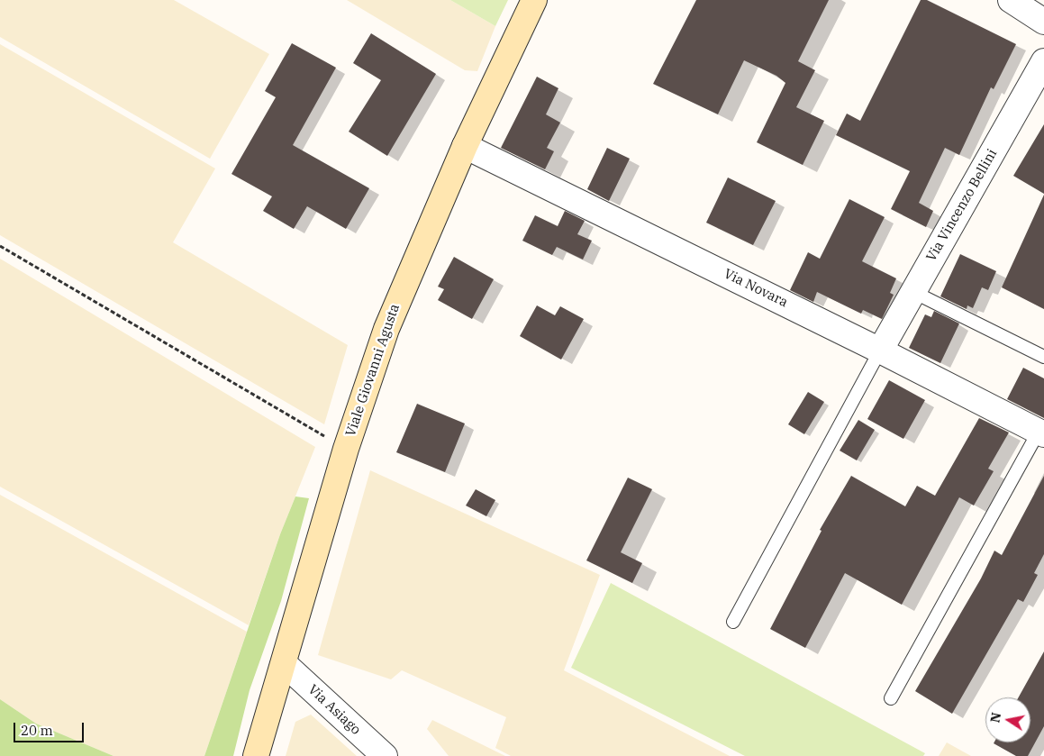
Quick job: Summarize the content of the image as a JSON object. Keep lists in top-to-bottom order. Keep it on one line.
{"streets":{"street":["Via Vincenzo Bellini","Via Novara","Viale Giovanni Agusta","Via Asiago"]},"crossings":[["Via Vincenzo Bellini","Via Novara"],["Via Novara","Viale Giovanni Agusta"],["Viale Giovanni Agusta","Via Asiago"]],"scale_bar":"20 m","north":"left"}
